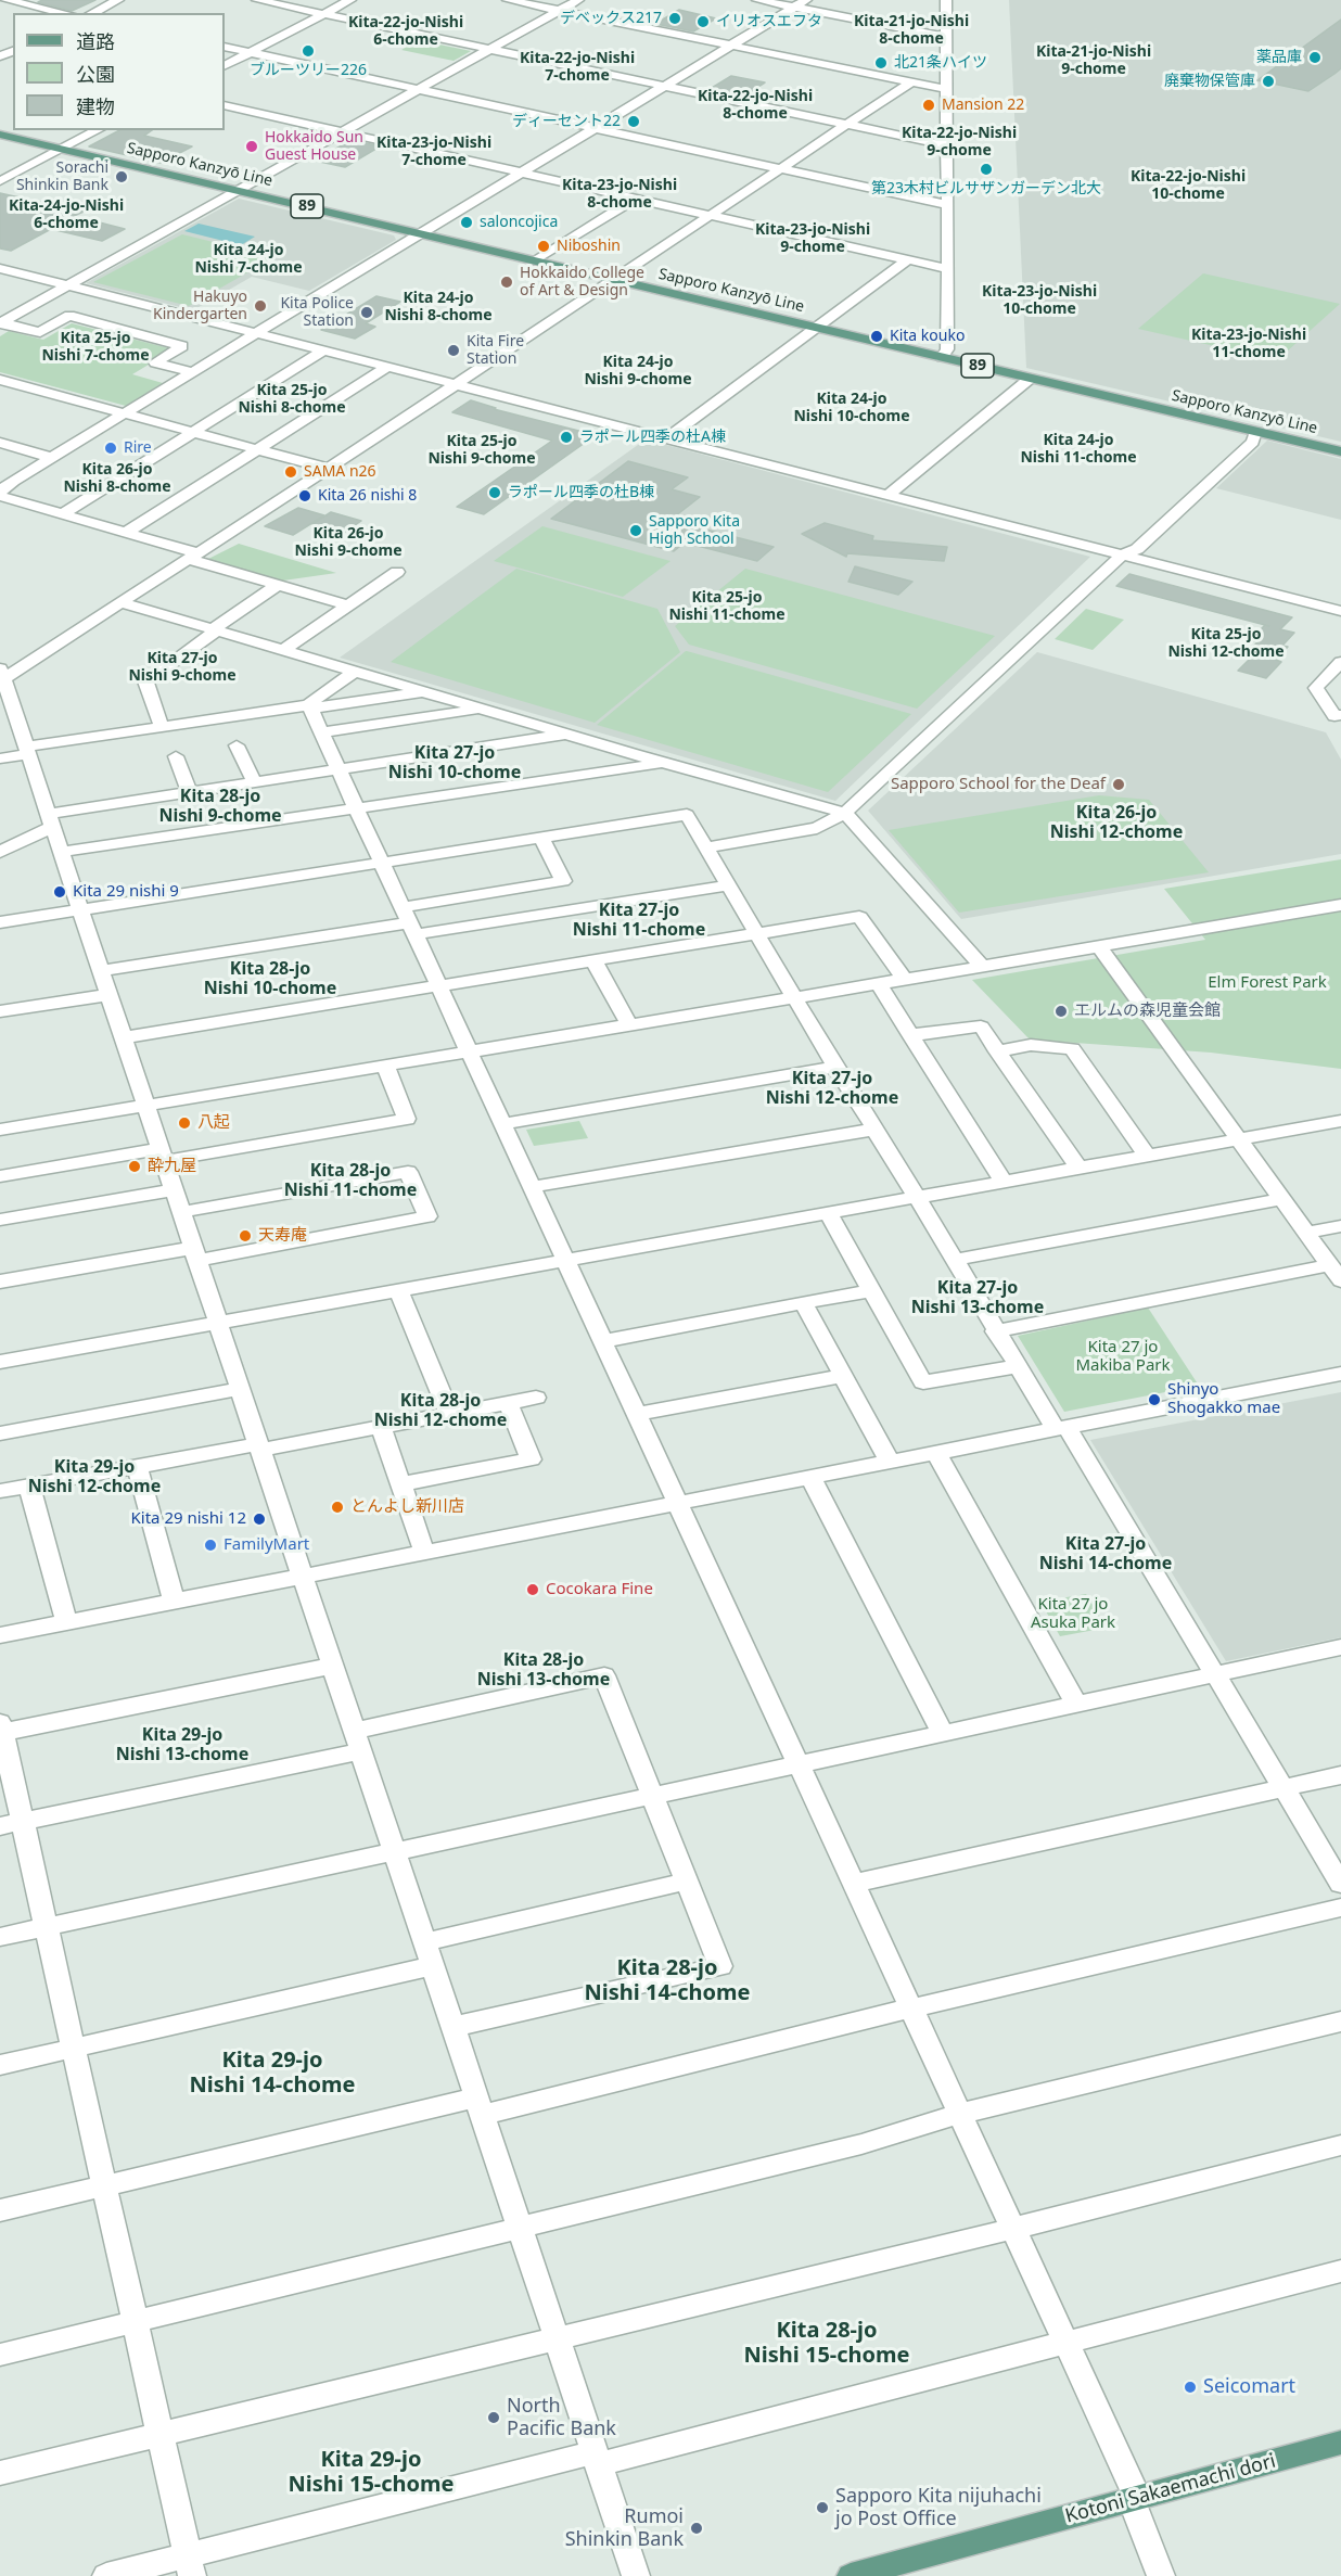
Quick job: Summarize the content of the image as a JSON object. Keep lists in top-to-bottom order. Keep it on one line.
{"streets":{"main road":["Sapporo Kanzyō Line","89","Kotoni Sakaemachi dori"]},"districts":["Kita-21-jo-Nishi 8-chome","Kita-22-jo-Nishi 6-chome","Kita-21-jo-Nishi 9-chome","Kita-22-jo-Nishi 7-chome","Kita-22-jo-Nishi 8-chome","Kita-22-jo-Nishi 9-chome","Kita-23-jo-Nishi 7-chome","Kita-22-jo-Nishi 10-chome","Kita-23-jo-Nishi 8-chome","Kita-24-jo-Nishi 6-chome","Kita-23-jo-Nishi 9-chome","Kita 24-jo Nishi 7-chome","Kita-23-jo-Nishi 10-chome","Kita 24-jo Nishi 8-chome","Kita-23-jo-Nishi 11-chome","Kita 25-jo Nishi 7-chome","Kita 24-jo Nishi 9-chome","Kita 25-jo Nishi 8-chome","Kita 24-jo Nishi 10-chome","Kita 24-jo Nishi 11-chome","Kita 25-jo Nishi 9-chome","Kita 26-jo Nishi 8-chome","Kita 26-jo Nishi 9-chome","Kita 25-jo Nishi 11-chome","Kita 25-jo Nishi 12-chome","Kita 27-jo Nishi 9-chome","Kita 27-jo Nishi 10-chome","Kita 28-jo Nishi 9-chome","Kita 26-jo Nishi 12-chome","Kita 27-jo Nishi 11-chome","Kita 28-jo Nishi 10-chome","Kita 27-jo Nishi 12-chome","Kita 28-jo Nishi 11-chome","Kita 27-jo Nishi 13-chome","Kita 28-jo Nishi 12-chome","Kita 29-jo Nishi 12-chome","Kita 27-jo Nishi 14-chome","Kita 28-jo Nishi 13-chome","Kita 29-jo Nishi 13-chome","Kita 28-jo Nishi 14-chome","Kita 29-jo Nishi 14-chome","Kita 28-jo Nishi 15-chome","Kita 29-jo Nishi 15-chome"],"parks":["Elm Forest Park","Kita 27 jo Makiba Park","Kita 27 jo Asuka Park"],"places":["デベックス217","イリオスエフタ","ブルーツリー226","薬品庫","北21条ハイツ","廃棄物保管庫","Mansion 22","ディーセント22","Hokkaido Sun Guest House","第23木村ビルサザンガーデン北大","Sorachi Shinkin Bank","saloncojica","Niboshin","Hokkaido College of Art & Design","Hakuyo Kindergarten","Kita Police Station","Kita kouko","Kita Fire Station","ラポール四季の杜A棟","Rire","SAMA n26","ラポール四季の杜B棟","Kita 26 nishi 8","Sapporo Kita High School","Sapporo School for the Deaf","Kita 29 nishi 9","エルムの森児童会館","八起","酔九屋","天寿庵","Shinyo Shogakko mae","とんよし新川店","Kita 29 nishi 12","FamilyMart","Cocokara Fine","Seicomart","North Pacific Bank","Sapporo Kita nijuhachi jo Post Office","Rumoi Shinkin Bank"],"legend":["道路","公園","建物"]}
